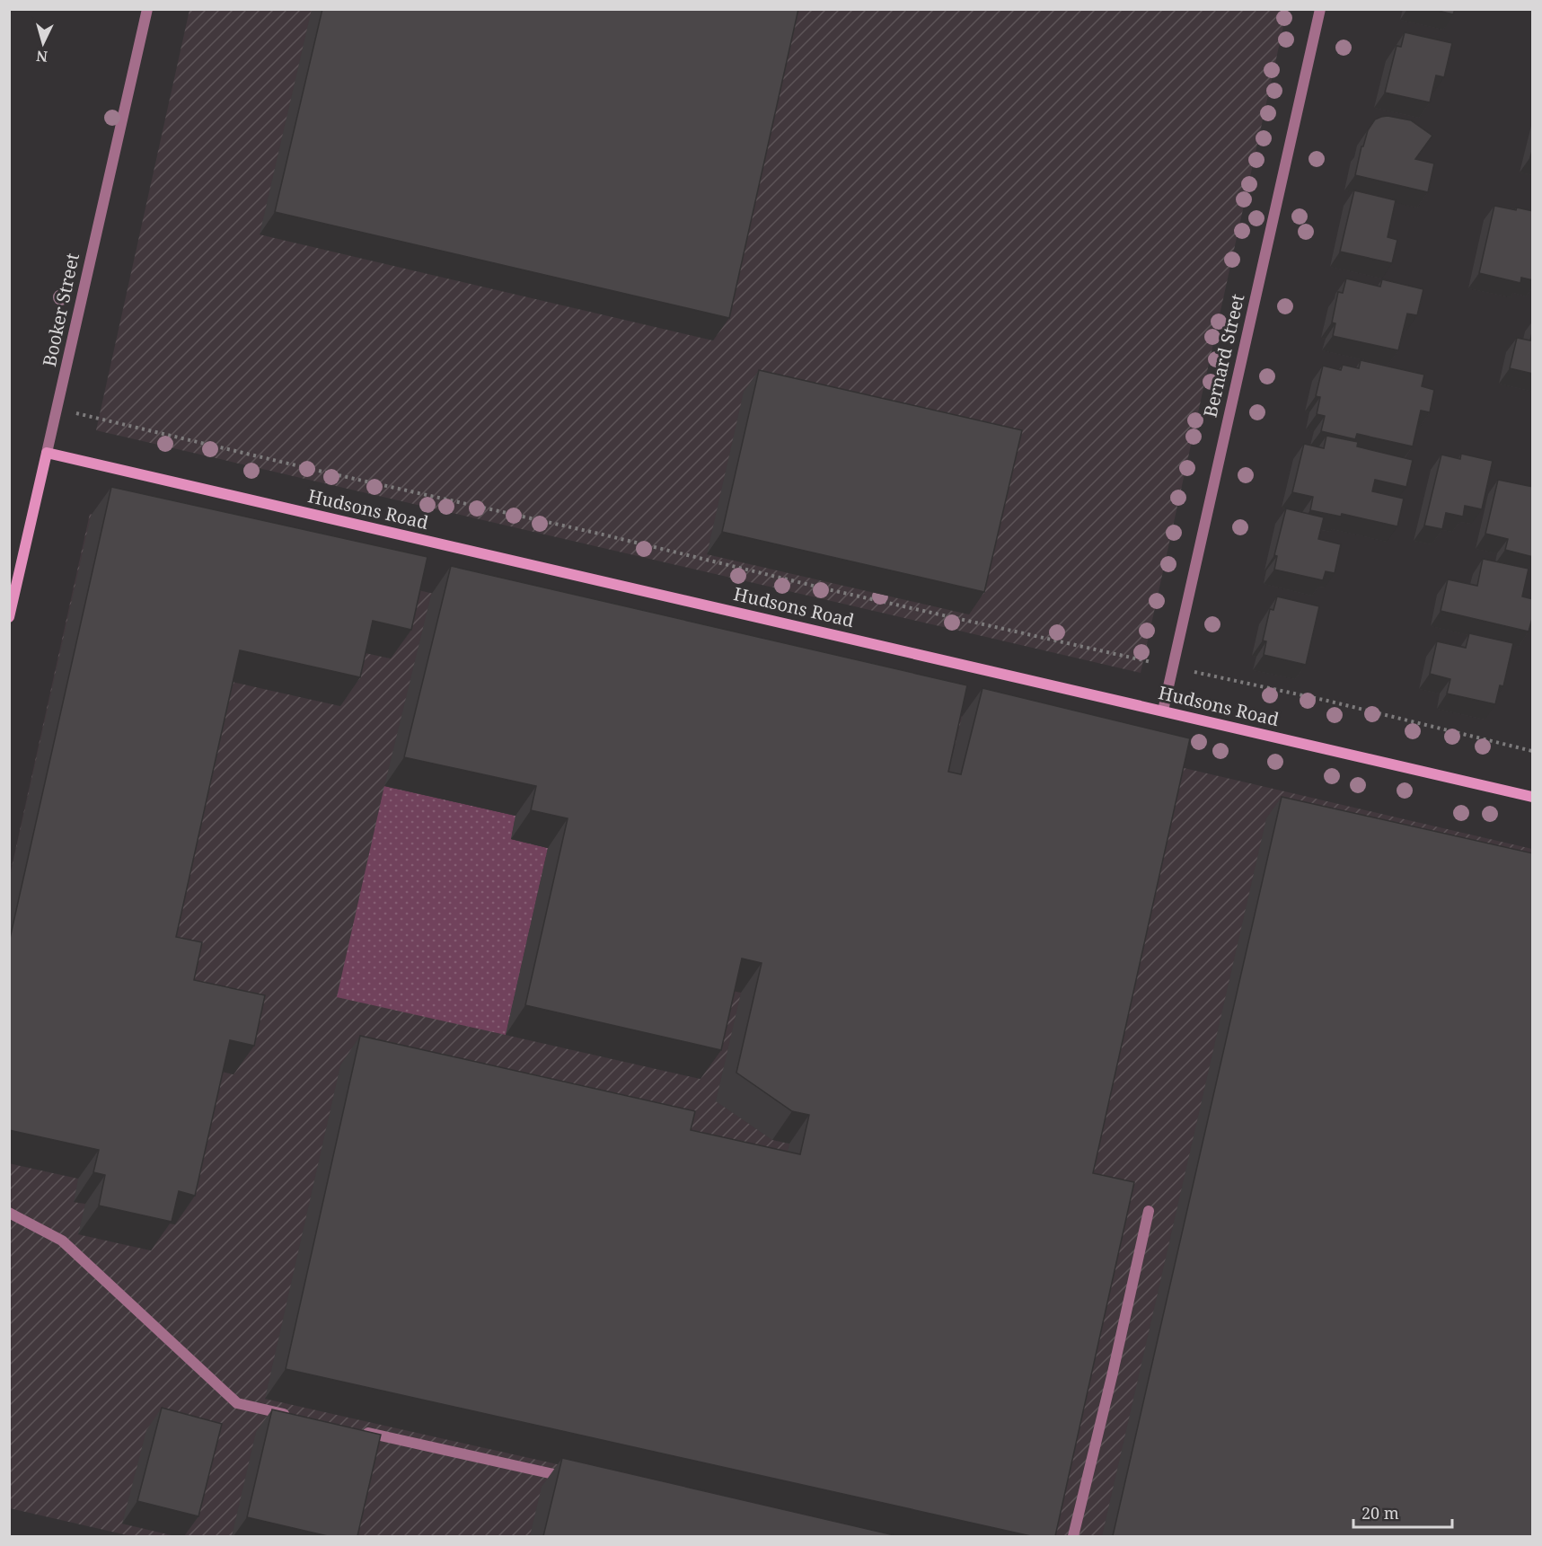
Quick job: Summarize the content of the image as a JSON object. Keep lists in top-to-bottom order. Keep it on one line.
{"streets":{"street":["Booker Street","Bernard Street","Hudsons Road"]},"crossings":[["Booker Street","Hudsons Road"],["Bernard Street","Hudsons Road"]],"scale_bar":"20 m","north":"bottom"}
